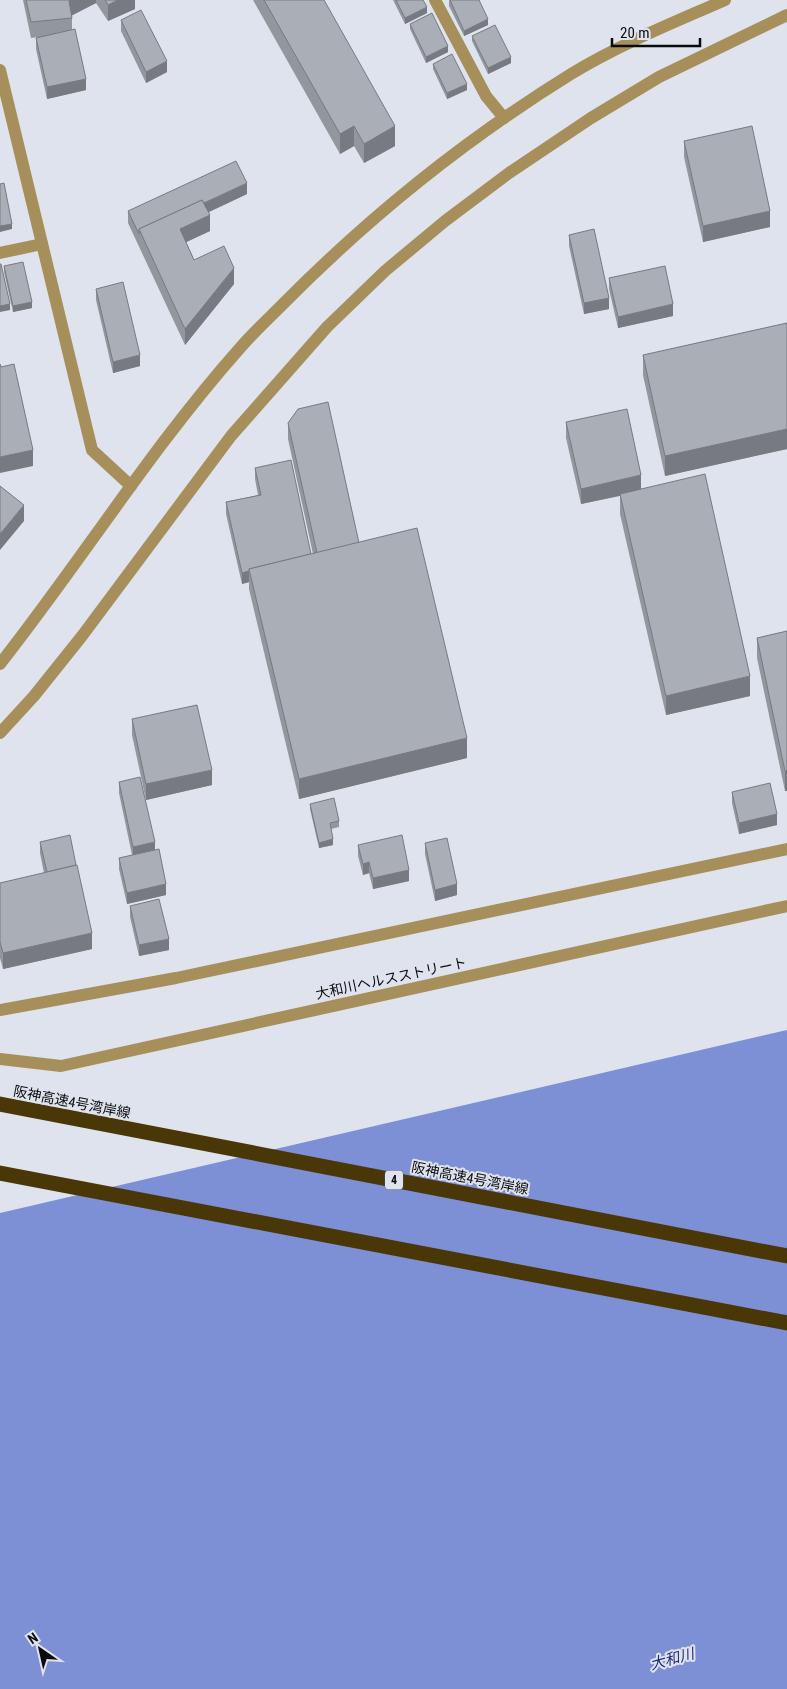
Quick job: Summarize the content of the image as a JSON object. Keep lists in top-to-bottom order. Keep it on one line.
{"streets":{"highway":["阪神高速4号湾岸線","4"],"street":["大和川ヘルスストリート"]},"water":["大和川"],"scale_bar":"20 m","north":"top left"}
